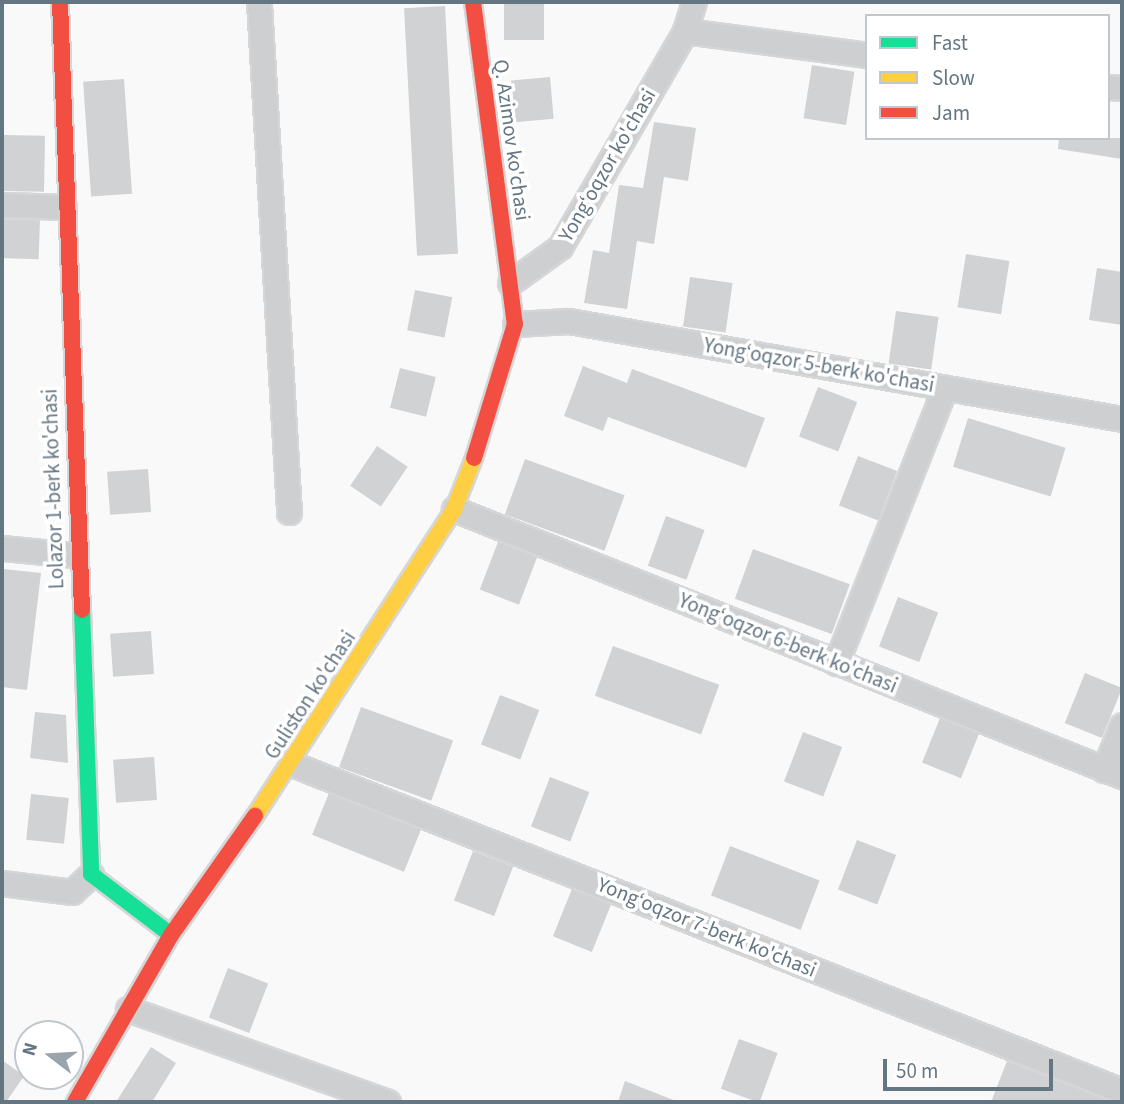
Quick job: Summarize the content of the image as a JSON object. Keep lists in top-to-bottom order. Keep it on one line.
{"streets":{"main road":["Q. Azimov ko'chasi","Lolazor 1-berk ko'chasi","Guliston ko'chasi"],"street":["Yong‘oqzor ko'chasi","Yong‘oqzor 5-berk ko'chasi","Yong‘oqzor 6-berk ko'chasi","Yong‘oqzor 7-berk ko'chasi"]},"crossings":[["Q. Azimov ko'chasi","Yong‘oqzor ko'chasi"],["Q. Azimov ko'chasi","Guliston ko'chasi"],["Yong‘oqzor ko'chasi","Guliston ko'chasi"],["Yong‘oqzor 5-berk ko'chasi","Guliston ko'chasi"],["Yong‘oqzor 6-berk ko'chasi","Guliston ko'chasi"],["Guliston ko'chasi","Yong‘oqzor 7-berk ko'chasi"]],"legend":["Fast","Slow","Jam"],"scale_bar":"50 m","north":"left"}
